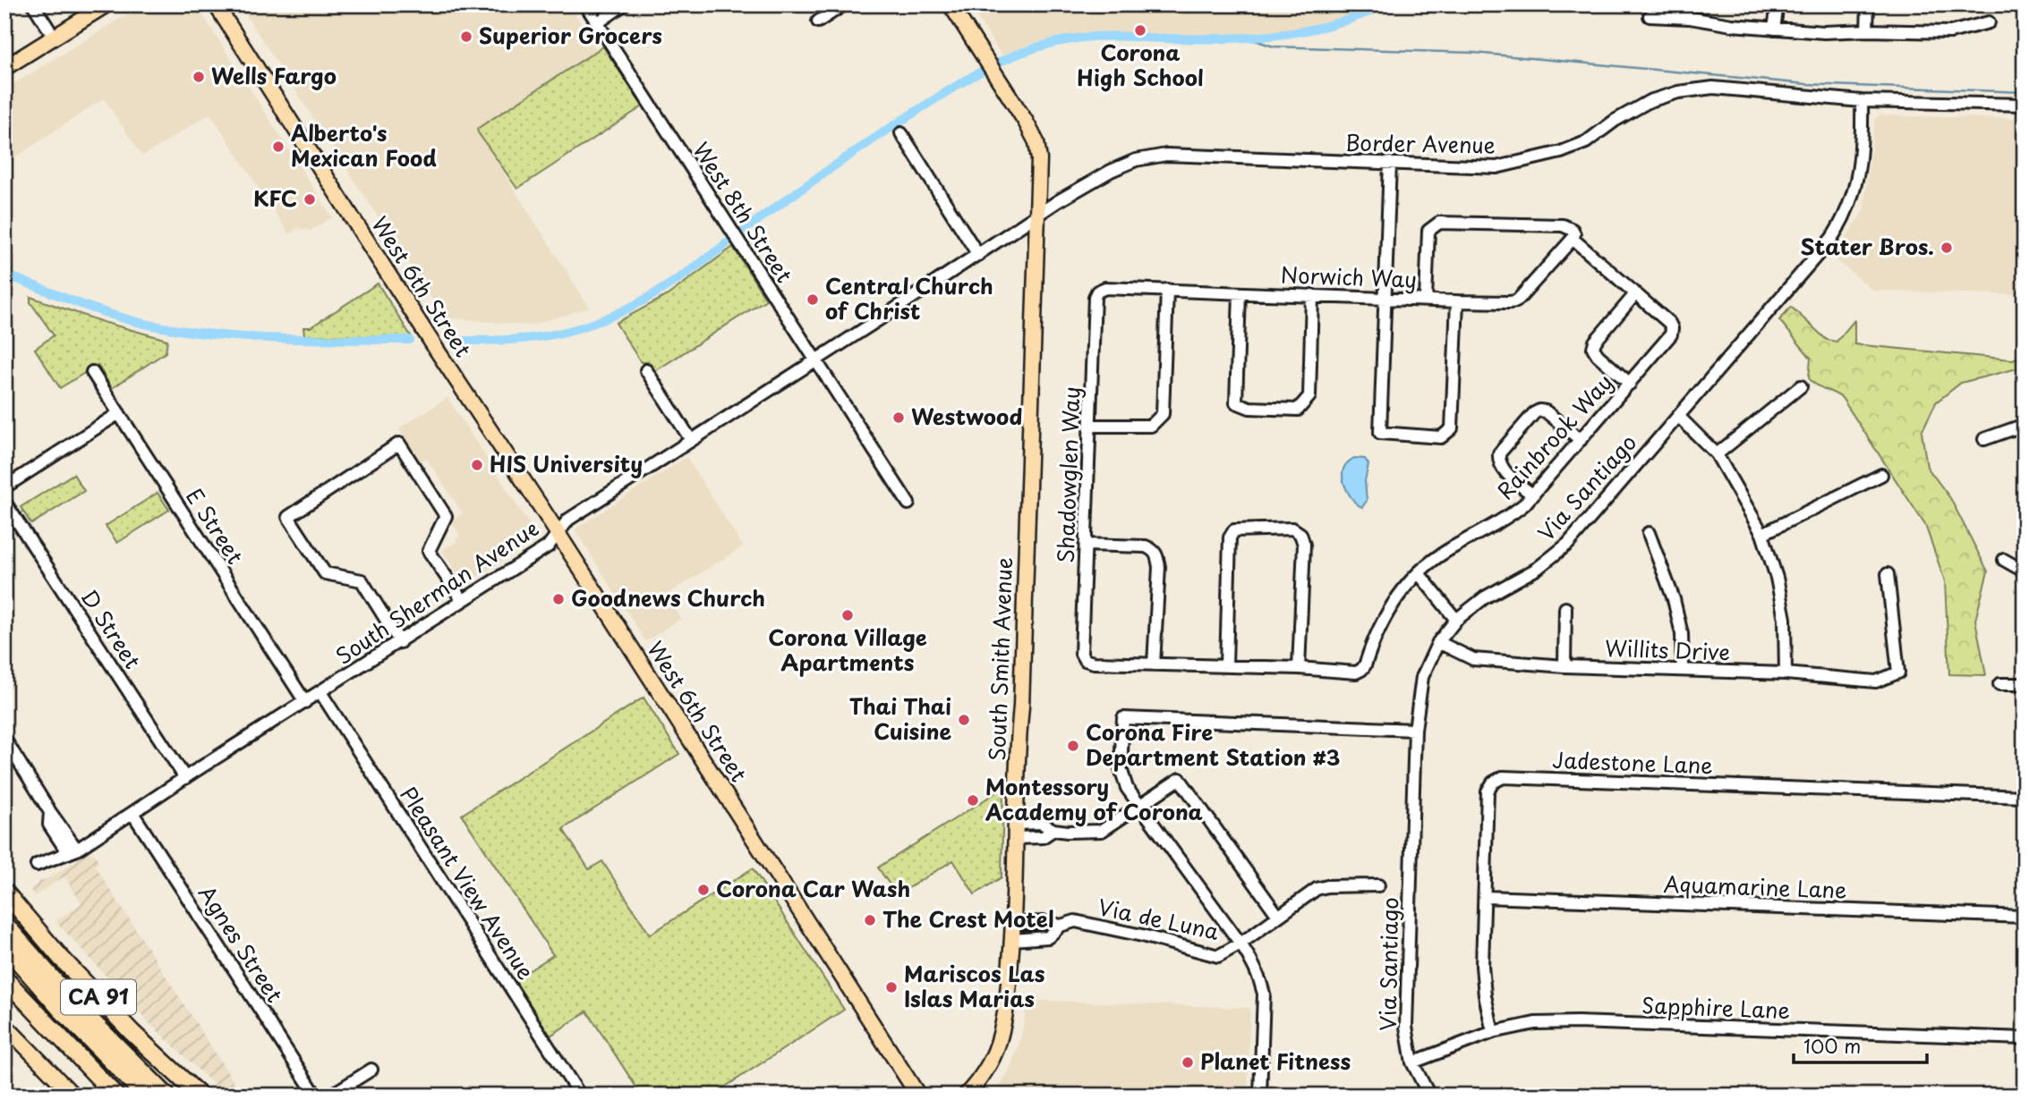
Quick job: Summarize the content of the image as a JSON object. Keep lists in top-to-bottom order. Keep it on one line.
{"streets":{"highway":["CA 91"],"main road":["West 6th Street","South Smith Avenue"],"street":["Border Avenue","West 8th Street","Norwich Way","Rainbrook Way","Shadowglen Way","Via Santiago","E Street","South Sherman Avenue","D Street","Willits Drive","Jadestone Lane","Pleasant View Avenue","Aquamarine Lane","Via de Luna","Agnes Street","Sapphire Lane"]},"crossings":[["Border Avenue","Via Santiago"],["Border Avenue","South Sherman Avenue"],["Border Avenue","South Smith Avenue"],["West 8th Street","South Sherman Avenue"],["Norwich Way","Shadowglen Way"],["West 6th Street","South Sherman Avenue"],["Via Santiago","Willits Drive"],["Via Santiago","Sapphire Lane"],["E Street","South Sherman Avenue"],["South Sherman Avenue","D Street"],["South Sherman Avenue","South Smith Avenue"],["South Sherman Avenue","Pleasant View Avenue"],["South Sherman Avenue","Agnes Street"],["South Smith Avenue","Via de Luna"],["Jadestone Lane","Aquamarine Lane"],["Jadestone Lane","Sapphire Lane"]],"places":["Corona High School","Superior Grocers","Wells Fargo","Alberto's Mexican Food","KFC","Stater Bros.","Central Church of Christ","Westwood","HIS University","Goodnews Church","Corona Village Apartments","Thai Thai Cuisine","Corona Fire Department Station #3","Montessory Academy of Corona","Corona Car Wash","The Crest Motel","Mariscos Las Islas Marias","Planet Fitness"],"scale_bar":"100 m"}
